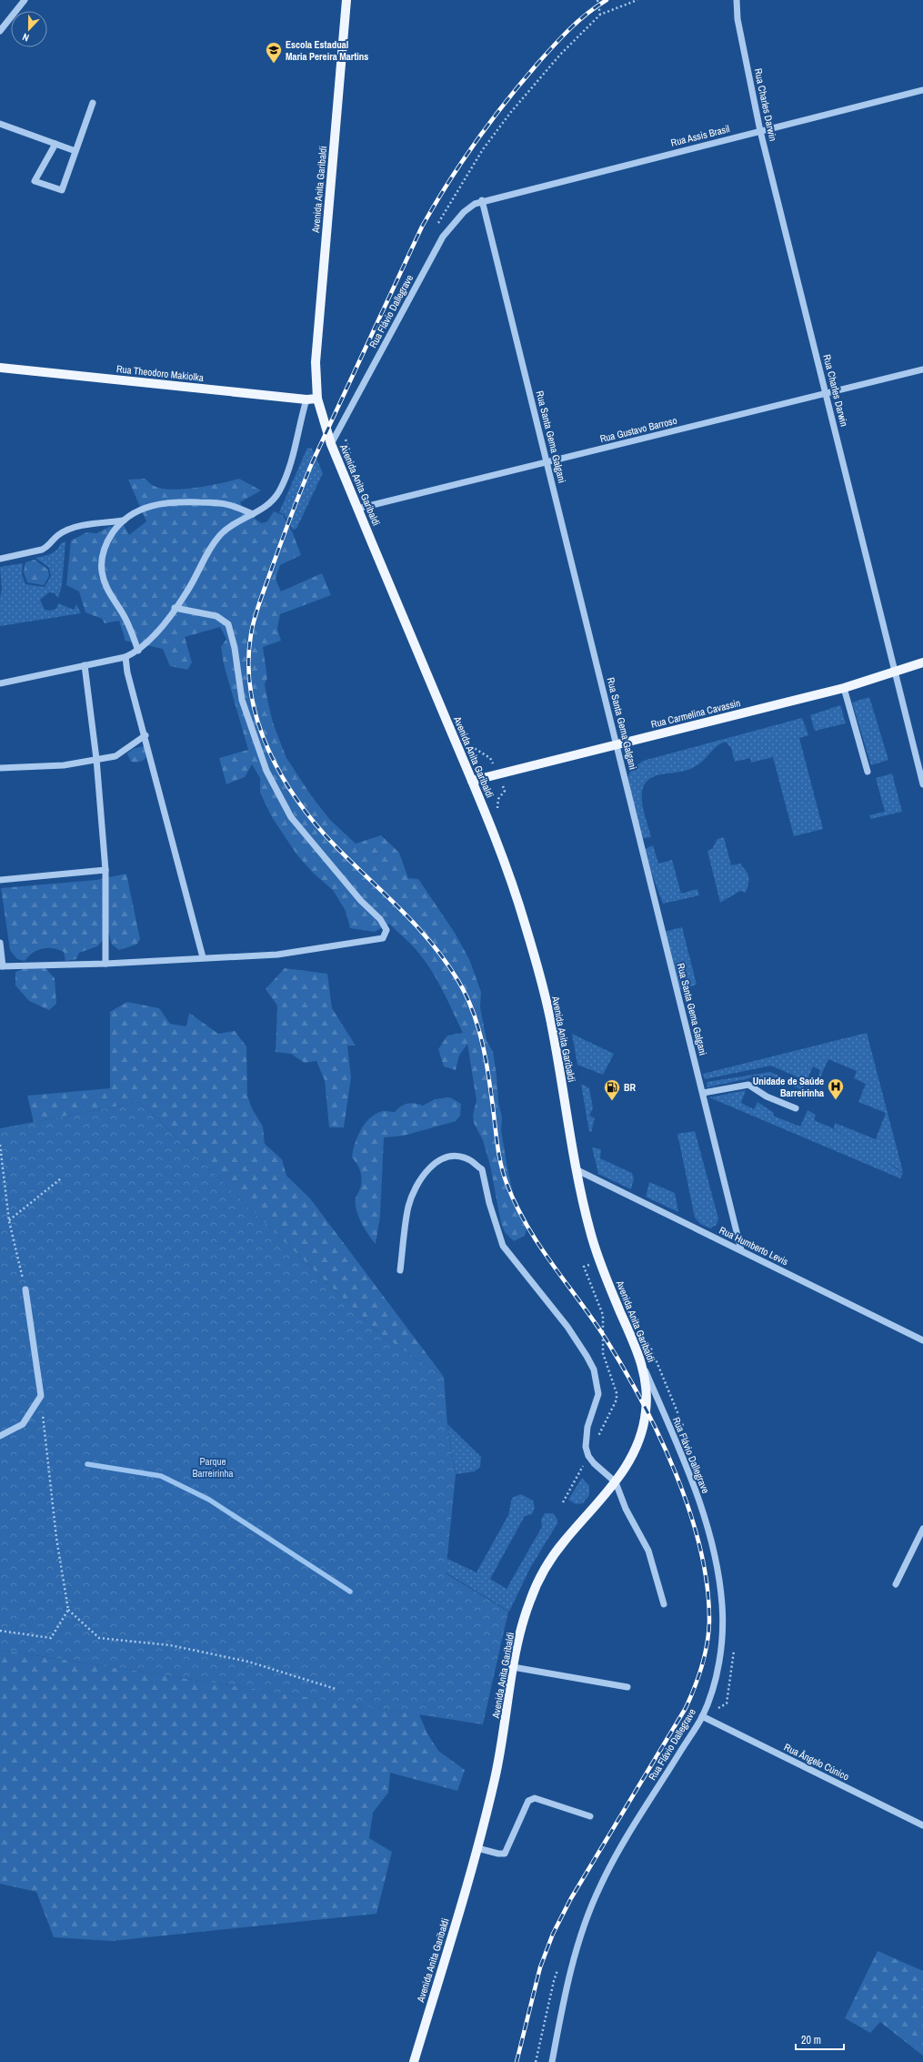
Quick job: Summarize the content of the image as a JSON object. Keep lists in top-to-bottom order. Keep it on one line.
{"streets":{"main road":["Avenida Anita Garibaldi","Rua Theodoro Makiolka","Rua Carmelina Cavassin"],"street":["Rua Charles Darwin","Rua Assis Brasil","Rua Flávio Dallegrave","Rua Gustavo Barroso","Rua Santa Gema Galgani","Rua Humberto Levis","Rua Ângelo Cúnico"]},"crossings":[["Rua Charles Darwin","Rua Assis Brasil"],["Rua Charles Darwin","Rua Gustavo Barroso"],["Rua Charles Darwin","Rua Carmelina Cavassin"],["Rua Assis Brasil","Rua Flávio Dallegrave"],["Rua Assis Brasil","Rua Santa Gema Galgani"],["Avenida Anita Garibaldi","Rua Flávio Dallegrave"],["Avenida Anita Garibaldi","Rua Theodoro Makiolka"],["Avenida Anita Garibaldi","Rua Gustavo Barroso"],["Avenida Anita Garibaldi","Rua Carmelina Cavassin"],["Avenida Anita Garibaldi","Rua Humberto Levis"],["Rua Flávio Dallegrave","Rua Santa Gema Galgani"],["Rua Flávio Dallegrave","Rua Ângelo Cúnico"],["Rua Gustavo Barroso","Rua Santa Gema Galgani"],["Rua Santa Gema Galgani","Rua Carmelina Cavassin"],["Rua Santa Gema Galgani","Rua Humberto Levis"]],"parks":["Parque Barreirinha"],"places":{"school or university":["Escola Estadual Maria Pereira Martins"],"hospital":["Unidade de Saúde Barreirinha"],"fuel station":["BR"]},"scale_bar":"20 m","north":"bottom"}
